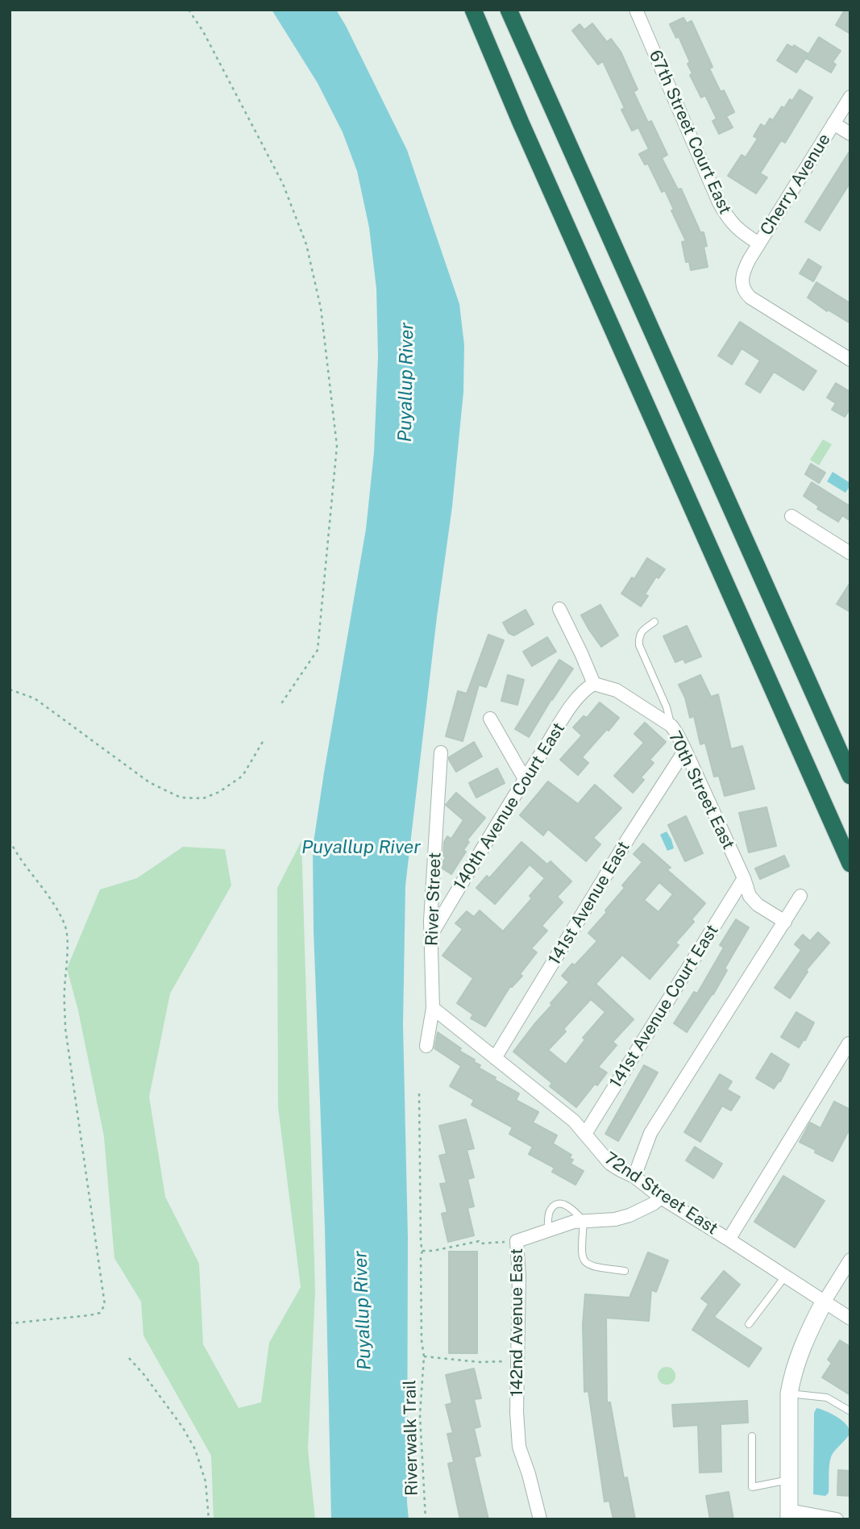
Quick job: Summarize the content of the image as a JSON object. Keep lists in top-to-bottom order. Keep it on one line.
{"streets":{"street":["67th Street Court East","Cherry Avenue","70th Street East","140th Avenue Court East","River Street","141st Avenue East","141st Avenue Court East","72nd Street East","142nd Avenue East"],"path":["Riverwalk Trail"]},"crossings":[["67th Street Court East","Cherry Avenue"],["70th Street East","140th Avenue Court East"],["70th Street East","141st Avenue East"],["70th Street East","141st Avenue Court East"],["140th Avenue Court East","River Street"],["River Street","72nd Street East"],["141st Avenue East","72nd Street East"],["141st Avenue Court East","72nd Street East"],["72nd Street East","142nd Avenue East"],["142nd Avenue East","Riverwalk Trail"]],"water":["Puyallup River"]}
